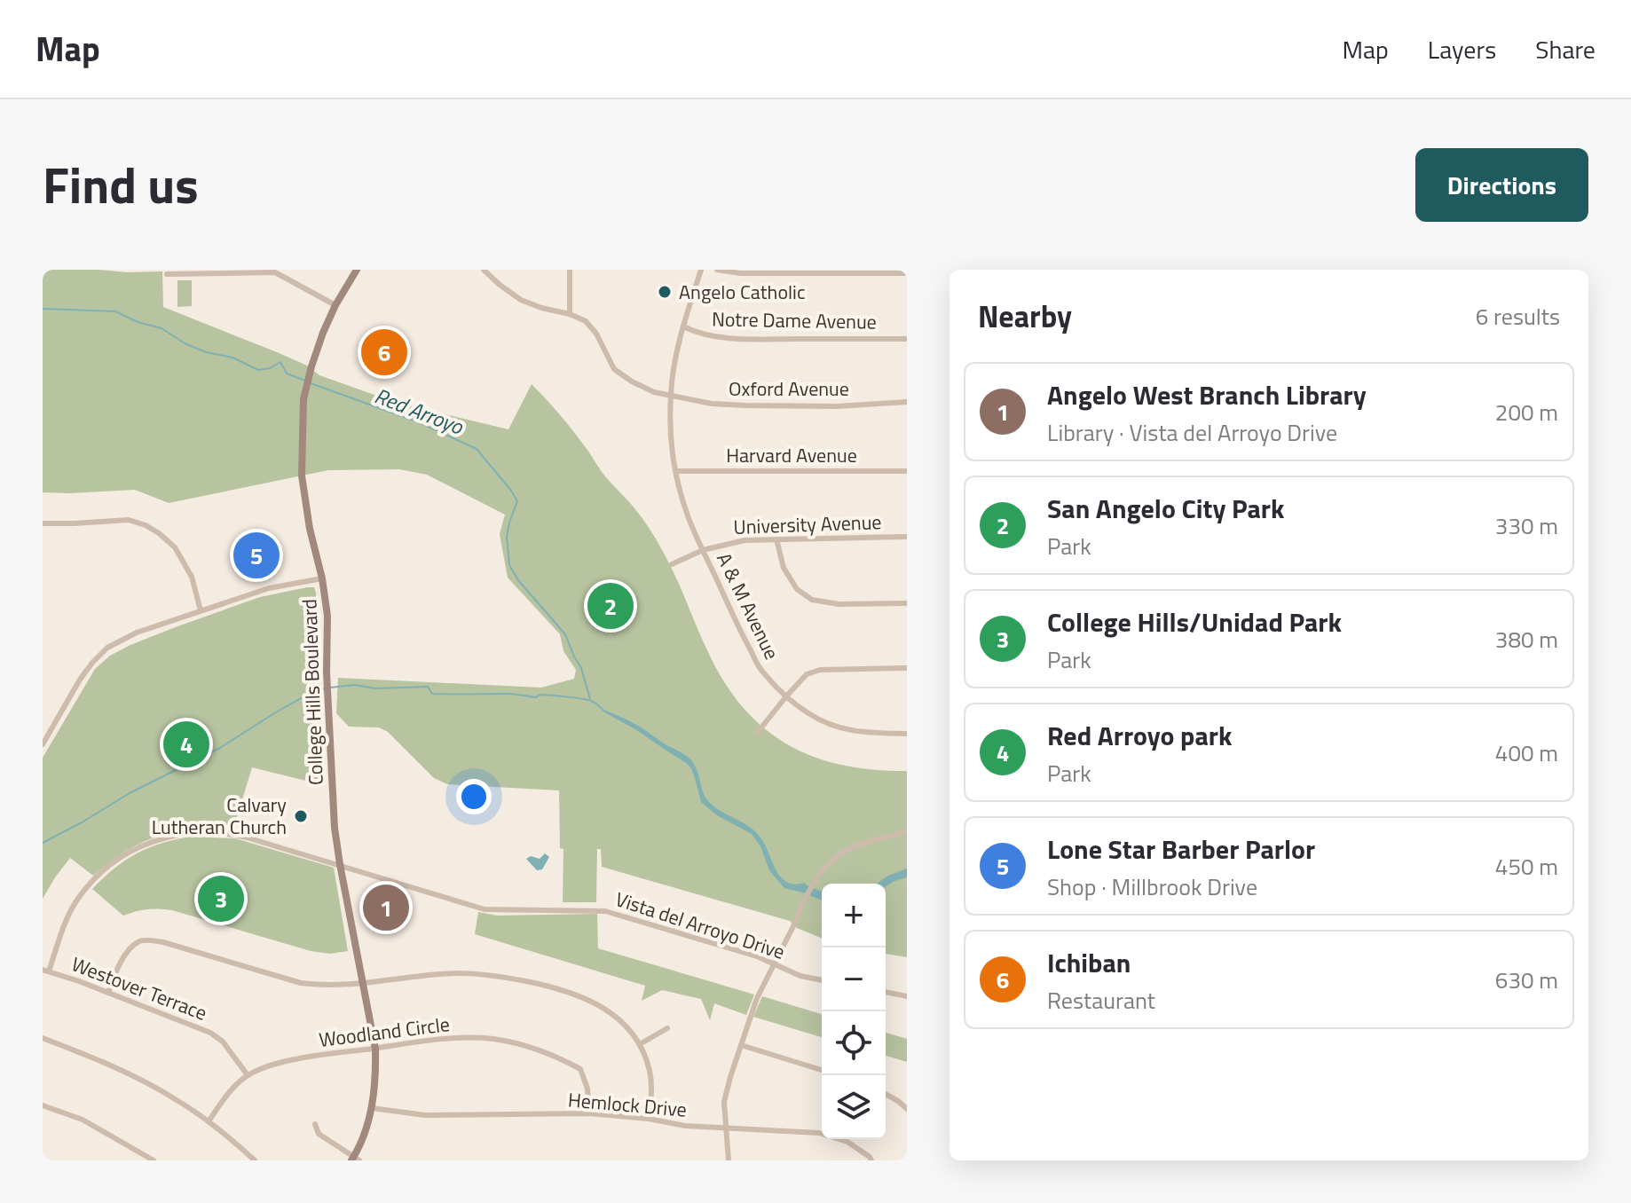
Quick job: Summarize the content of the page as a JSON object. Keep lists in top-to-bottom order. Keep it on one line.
{"streets":{"street":["Notre Dame Avenue","Oxford Avenue","Harvard Avenue","University Avenue","A & M Avenue","College Hills Boulevard","Vista del Arroyo Drive","Westover Terrace","Woodland Circle","Hemlock Drive"]},"crossings":[["Notre Dame Avenue","A & M Avenue"],["Oxford Avenue","A & M Avenue"],["Harvard Avenue","A & M Avenue"],["University Avenue","A & M Avenue"],["College Hills Boulevard","Vista del Arroyo Drive"],["College Hills Boulevard","Woodland Circle"],["College Hills Boulevard","Hemlock Drive"],["Vista del Arroyo Drive","Westover Terrace"],["Westover Terrace","Woodland Circle"],["Woodland Circle","Hemlock Drive"]],"water":["Red Arroyo"],"places":["Angelo Catholic","Calvary Lutheran Church"],"page":{"header":"Map","nav":["Map","Layers","Share"],"title":"Find us","buttons":"Directions","heading":["Nearby","6 results"],"pins":["6","5","2","4","3","1"],"list":[{"mark":"1","name":"Angelo West Branch Library","note":"Library · Vista del Arroyo Drive","value":"200 m"},{"mark":"2","name":"San Angelo City Park","note":"Park","value":"330 m"},{"mark":"3","name":"College Hills/Unidad Park","note":"Park","value":"380 m"},{"mark":"4","name":"Red Arroyo park","note":"Park","value":"400 m"},{"mark":"5","name":"Lone Star Barber Parlor","note":"Shop · Millbrook Drive","value":"450 m"},{"mark":"6","name":"Ichiban","note":"Restaurant","value":"630 m"}],"map_buttons":["+","−"]}}
